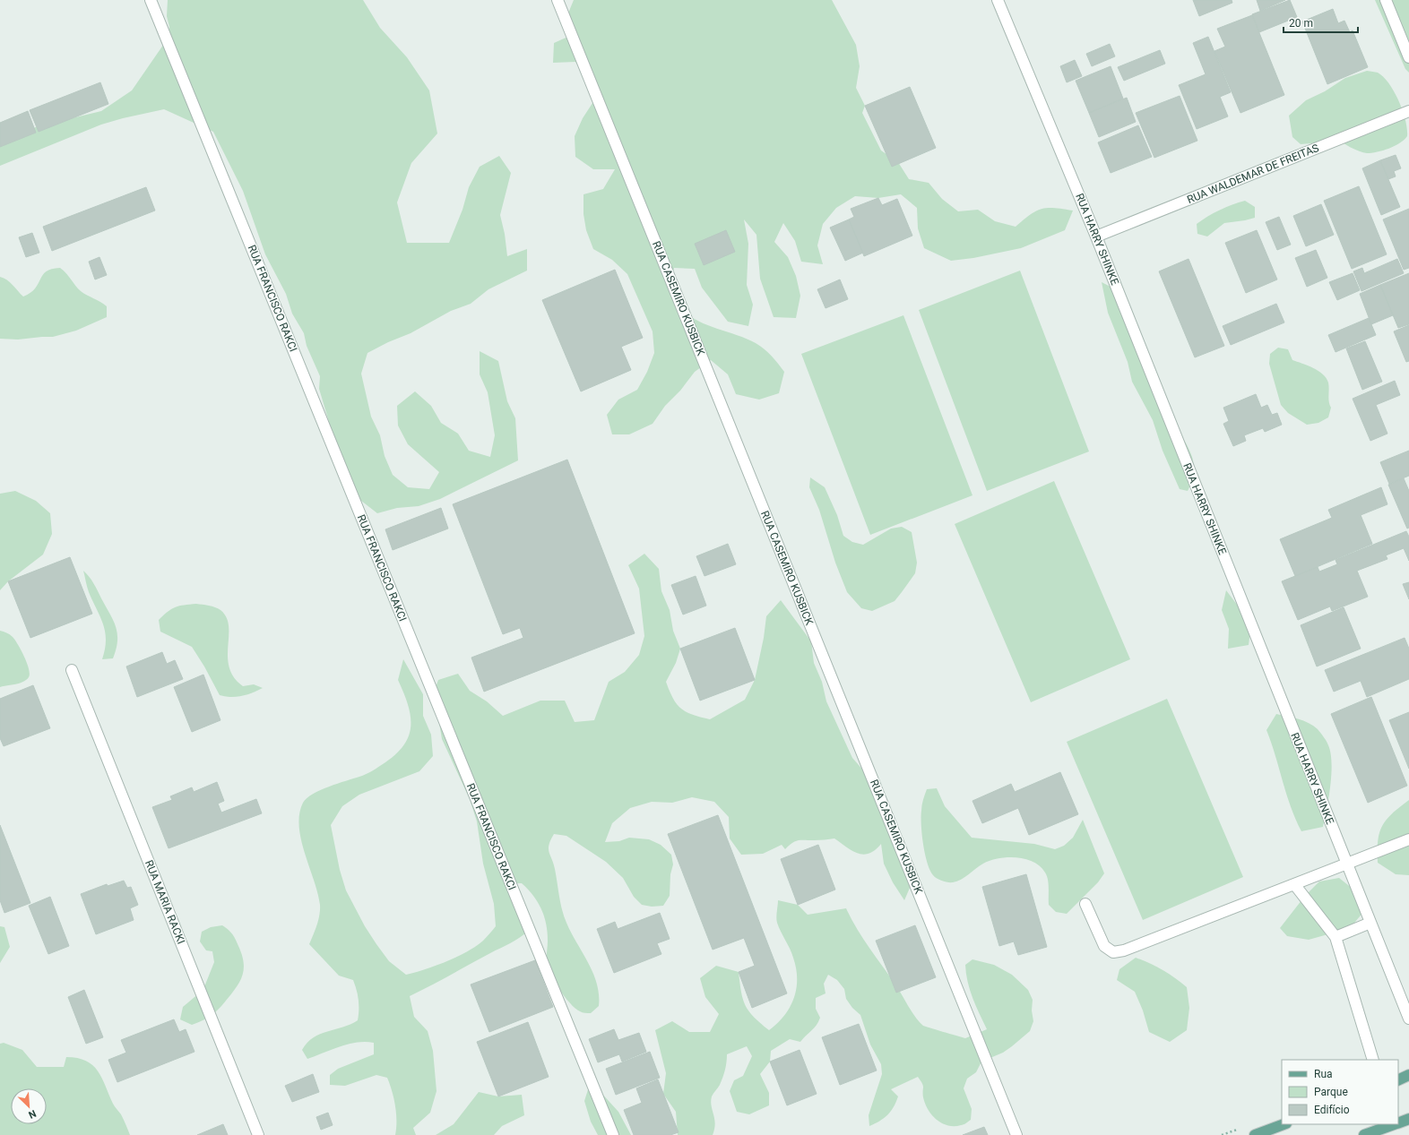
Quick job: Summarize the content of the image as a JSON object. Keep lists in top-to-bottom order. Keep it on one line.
{"streets":{"street":["RUA WALDEMAR DE FREITAS","RUA HARRY SHINKE","RUA FRANCISCO RAKCI","RUA CASEMIRO KUSBICK","RUA MARIA RACKI"]},"crossings":[["RUA WALDEMAR DE FREITAS","RUA HARRY SHINKE"]],"legend":["Rua","Parque","Edifício"],"scale_bar":"20 m","north":"bottom right"}
